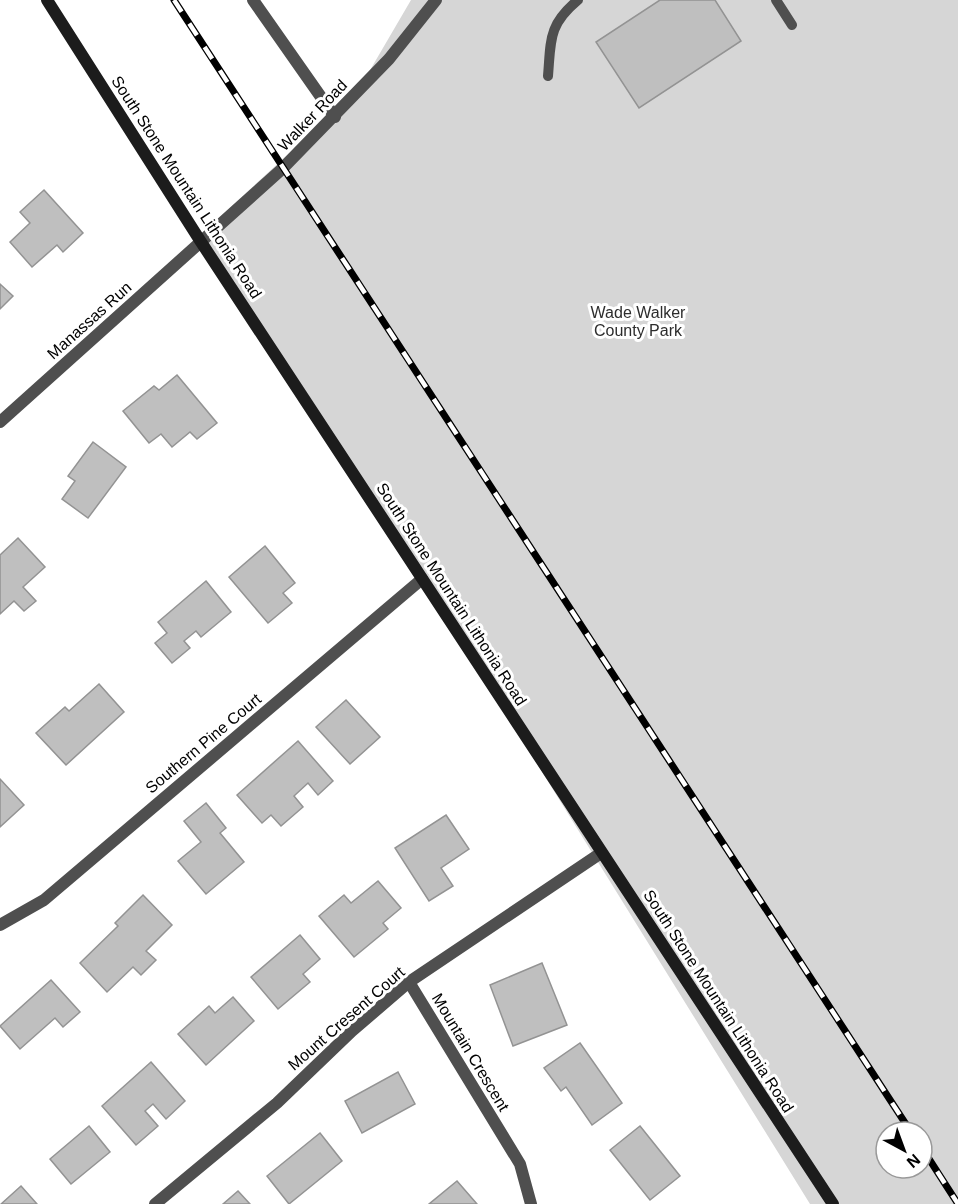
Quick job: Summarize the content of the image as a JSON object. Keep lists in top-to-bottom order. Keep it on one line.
{"streets":{"main road":["South Stone Mountain Lithonia Road"],"street":["Walker Road","Manassas Run","Southern Pine Court","Mount Cresent Court","Mountain Crescent"]},"crossings":[["Walker Road","South Stone Mountain Lithonia Road"],["Walker Road","Manassas Run"],["South Stone Mountain Lithonia Road","Manassas Run"],["South Stone Mountain Lithonia Road","Southern Pine Court"],["South Stone Mountain Lithonia Road","Mount Cresent Court"],["Mount Cresent Court","Mountain Crescent"]],"parks":["Wade Walker County Park"],"north":"bottom right"}
